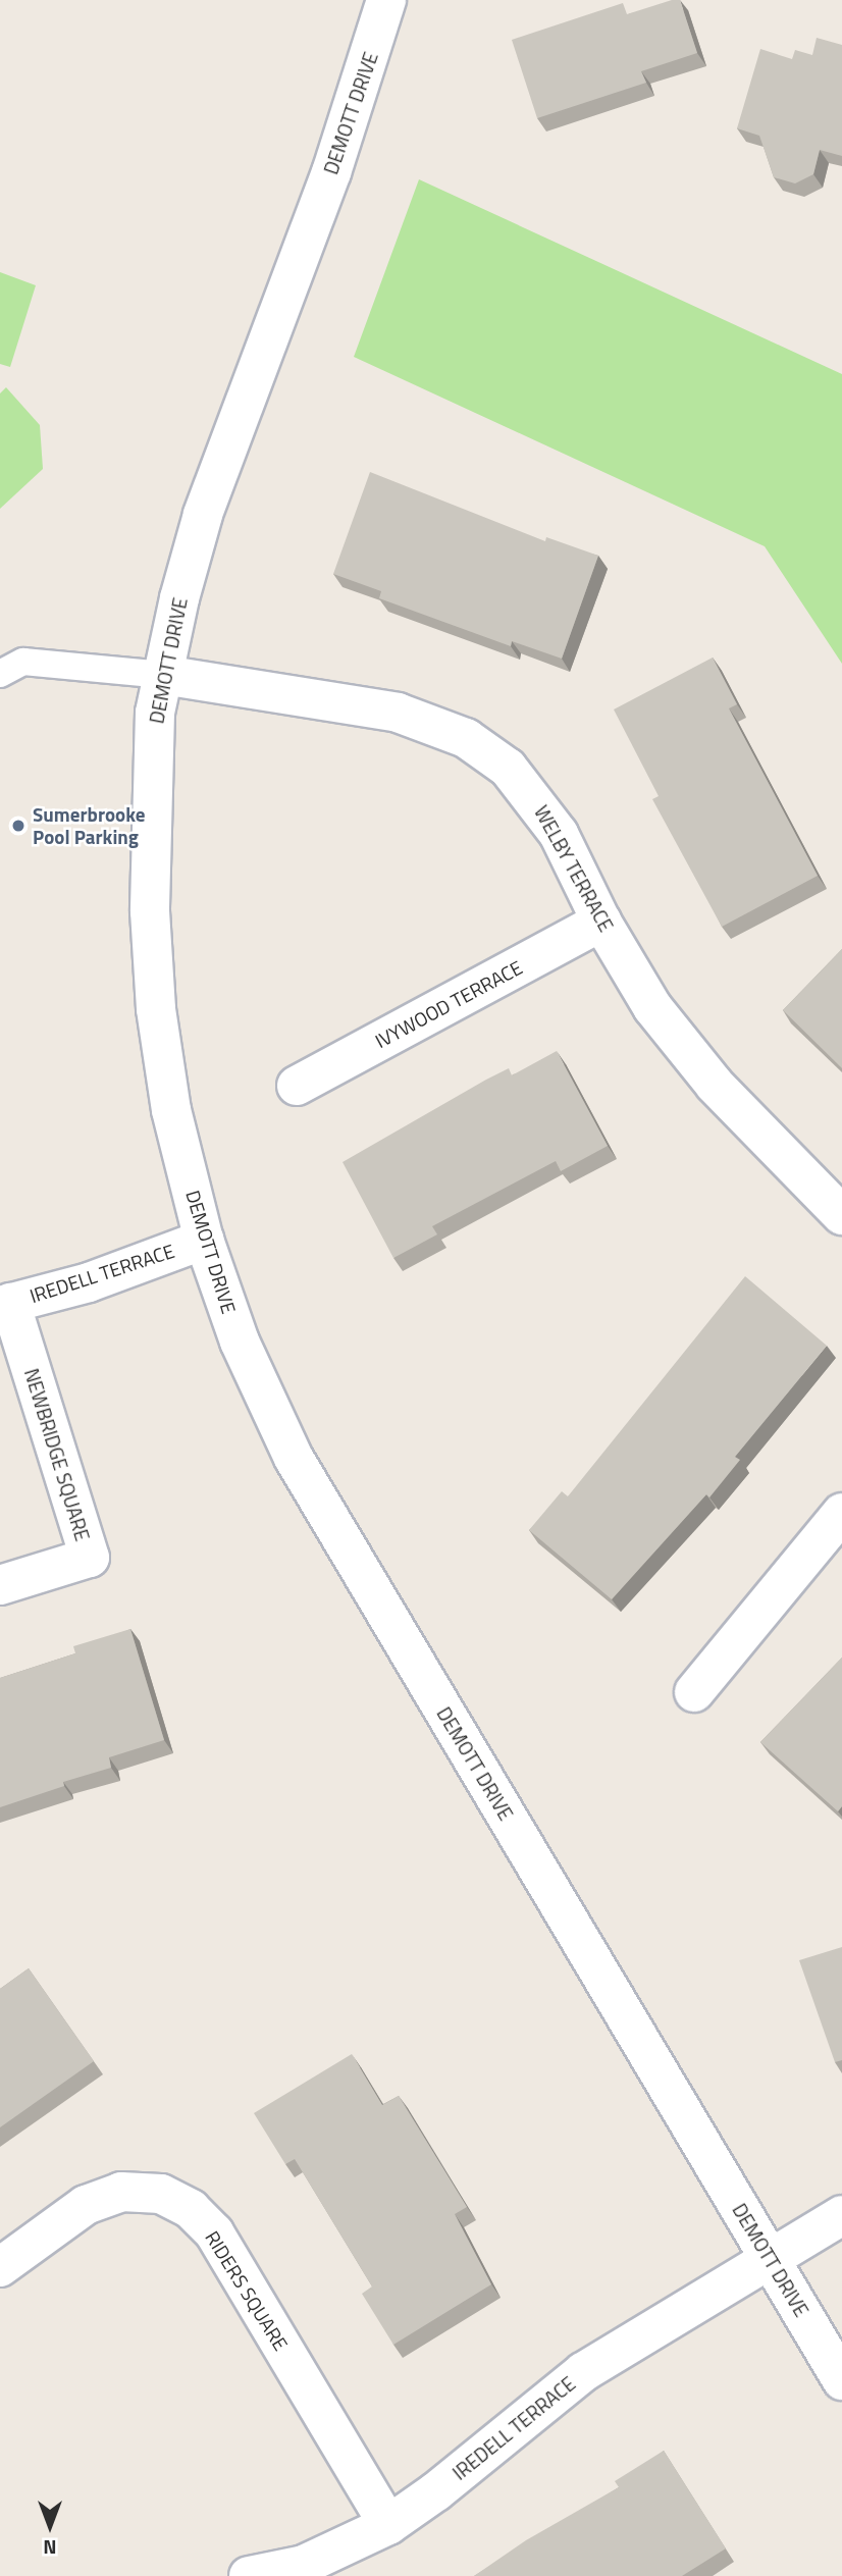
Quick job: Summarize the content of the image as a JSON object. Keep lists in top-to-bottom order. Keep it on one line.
{"streets":{"street":["DEMOTT DRIVE","WELBY TERRACE","IVYWOOD TERRACE","IREDELL TERRACE","NEWBRIDGE SQUARE","RIDERS SQUARE"]},"crossings":[["DEMOTT DRIVE","WELBY TERRACE"],["DEMOTT DRIVE","IREDELL TERRACE"],["WELBY TERRACE","IVYWOOD TERRACE"],["IREDELL TERRACE","NEWBRIDGE SQUARE"],["IREDELL TERRACE","RIDERS SQUARE"]],"places":["Sumerbrooke Pool Parking"],"north":"bottom"}
